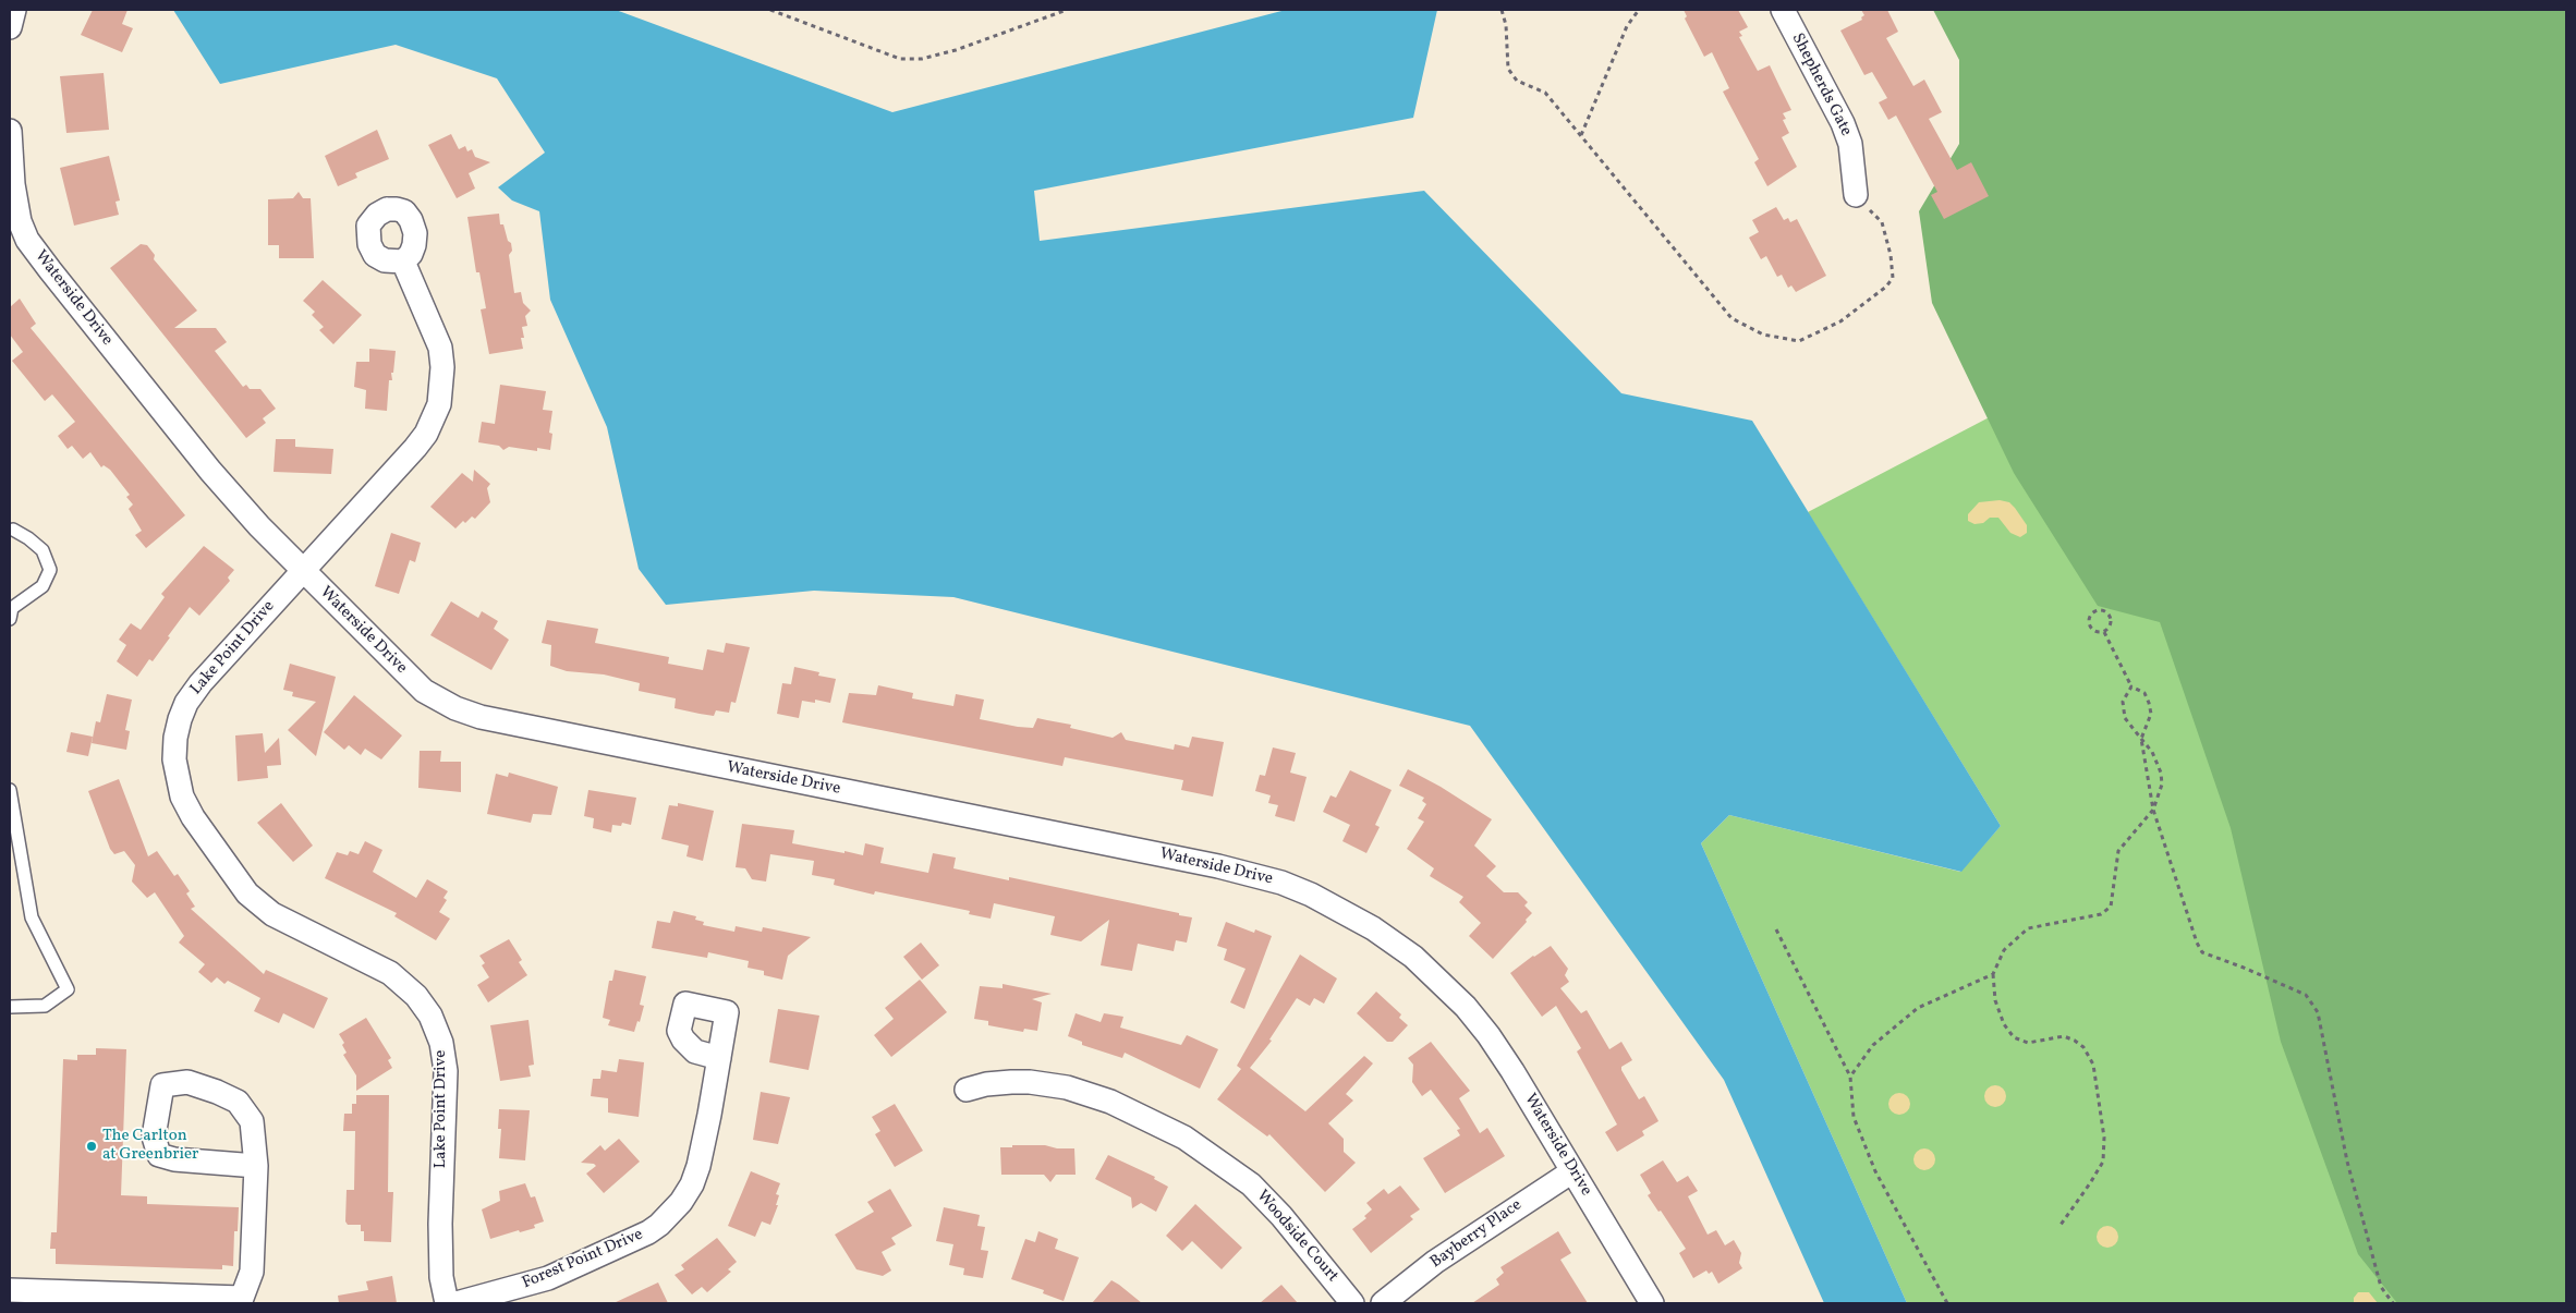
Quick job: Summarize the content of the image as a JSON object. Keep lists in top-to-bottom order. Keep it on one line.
{"streets":{"street":["Shepherds Gate","Waterside Drive","Lake Point Drive","Bayberry Place","Woodside Court","Forest Point Drive"]},"crossings":[["Waterside Drive","Lake Point Drive"],["Waterside Drive","Bayberry Place"]],"places":["The Carlton at Greenbrier"]}
